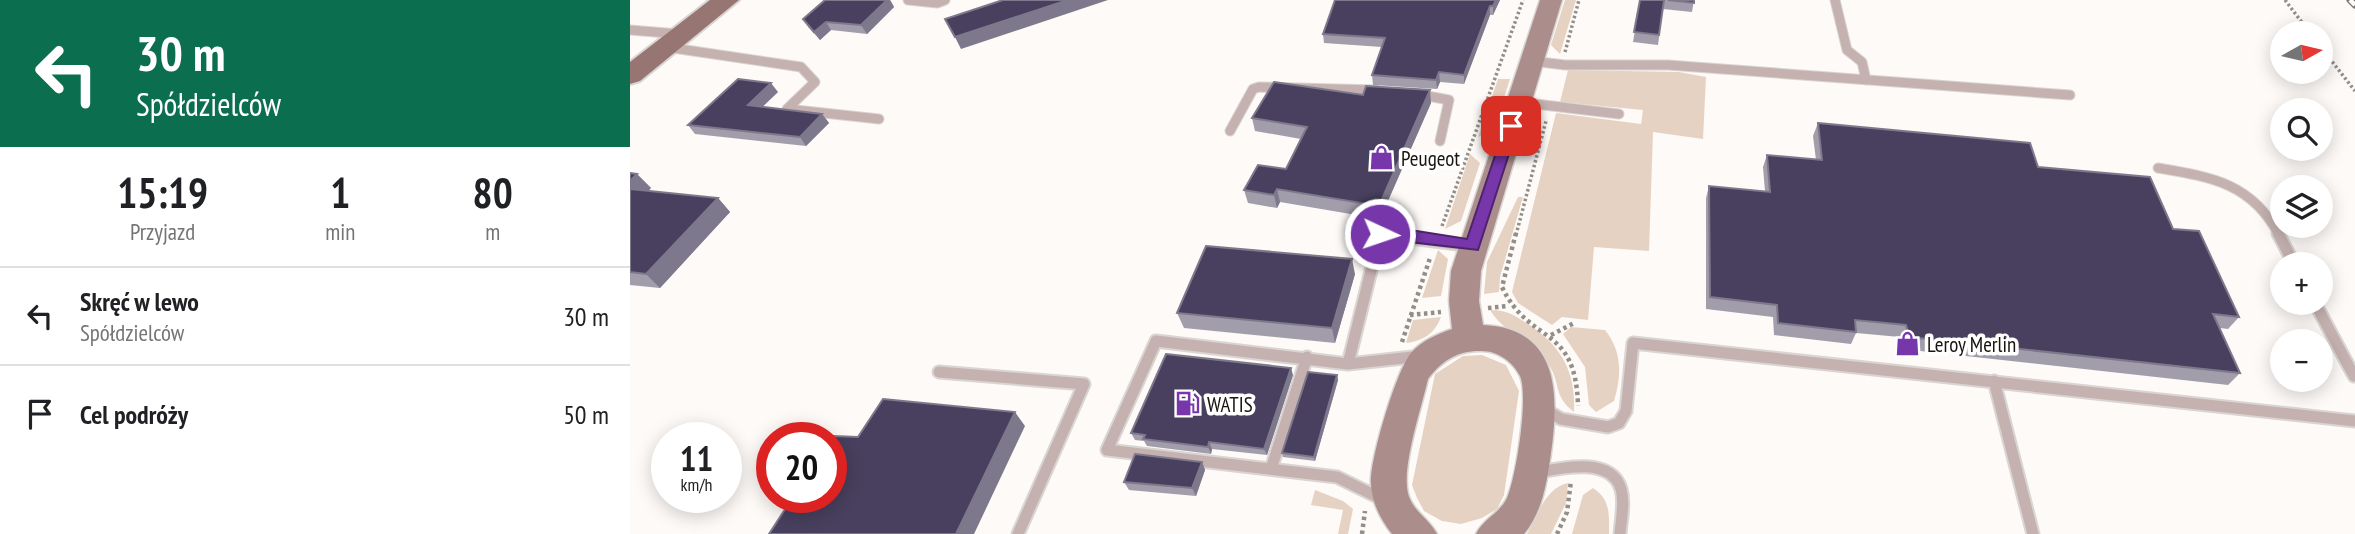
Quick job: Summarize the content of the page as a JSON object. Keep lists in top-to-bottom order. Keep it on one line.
{"places":{"shop":["Peugeot","Leroy Merlin"],"fuel station":["WATIS"]},"north":"right","page":{"turn":["30 m","Spółdzielców"],"map_buttons":["+","−"],"eta":["15:19","Przyjazd","1","min","80","m"],"list":[{"name":"Skręć w lewo","note":"Spółdzielców","value":"30 m"},{"name":"Cel podróży","value":"50 m"}],"speed":"11 km/h","limit":"20"}}
